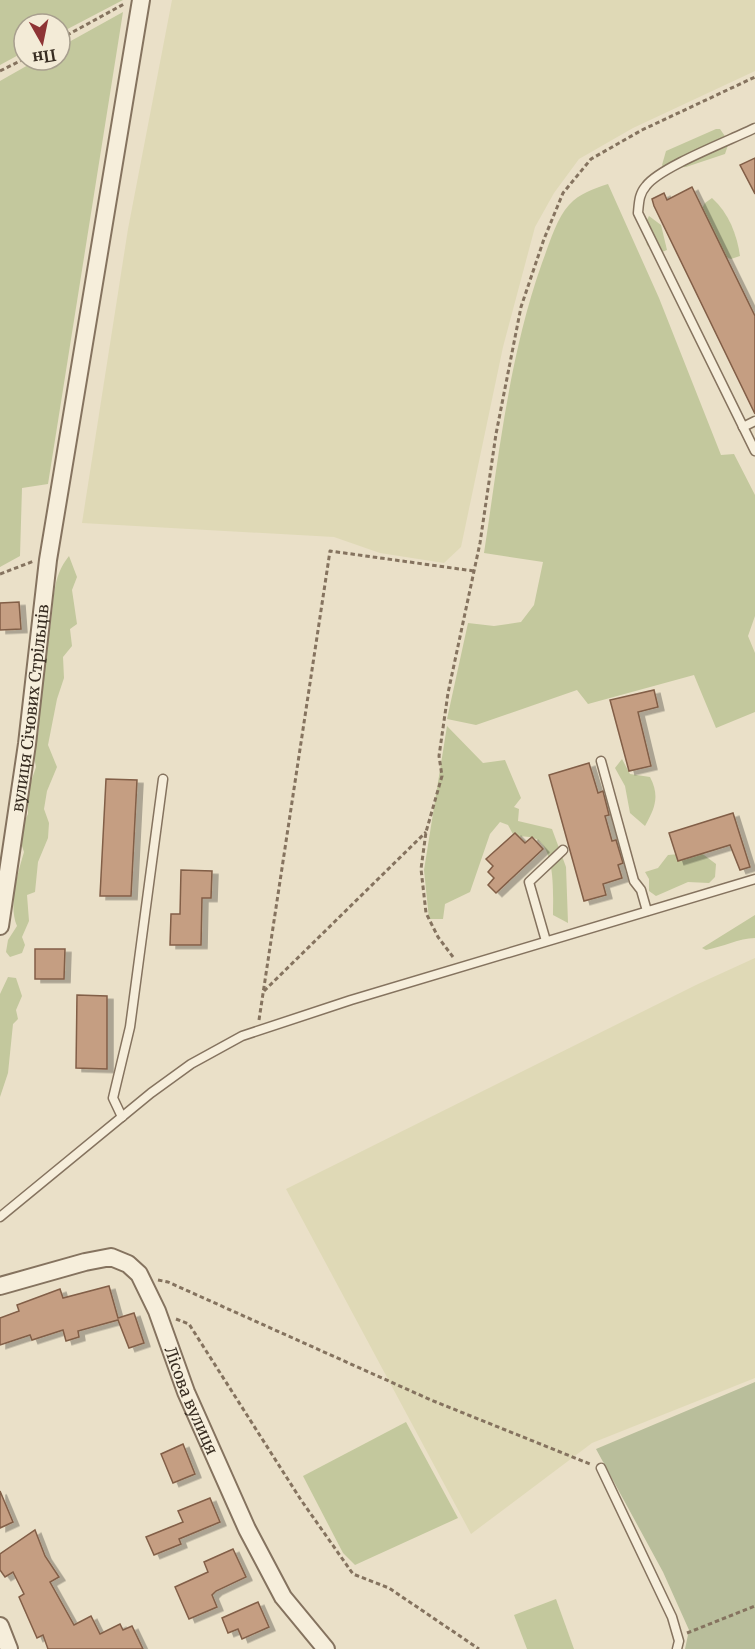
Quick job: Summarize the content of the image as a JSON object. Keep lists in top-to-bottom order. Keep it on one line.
{"streets":{"street":["вулиця Січових Стрільців","Лісова вулиця"]},"north":"bottom"}
